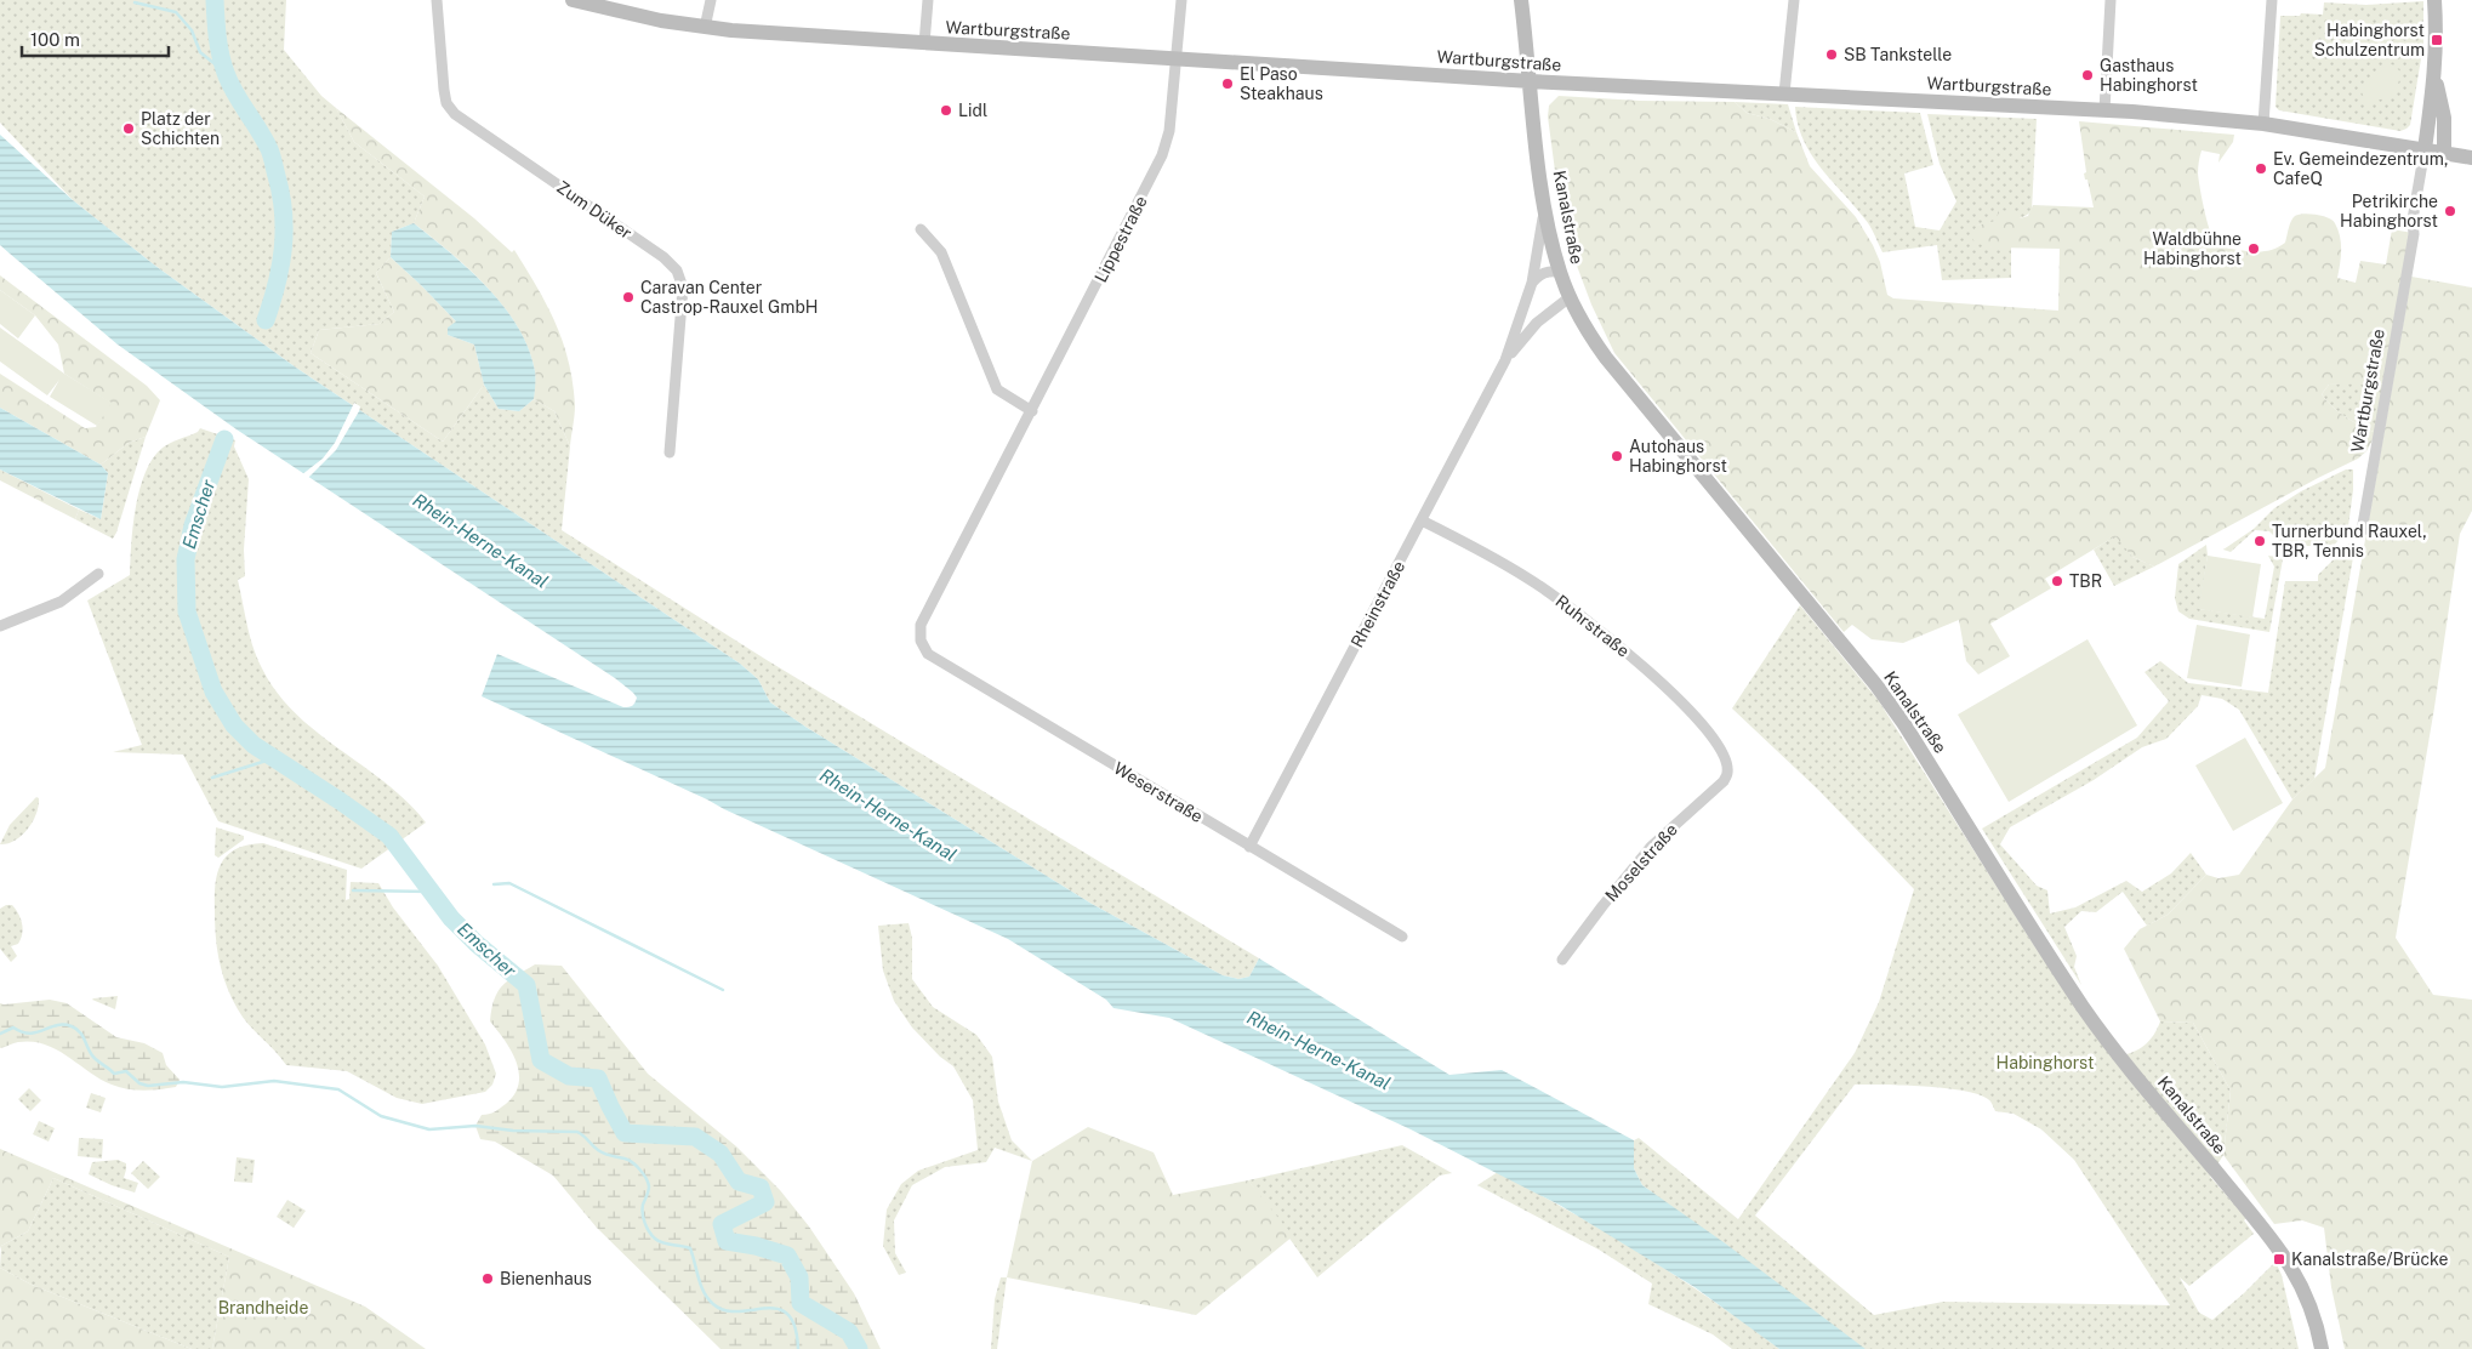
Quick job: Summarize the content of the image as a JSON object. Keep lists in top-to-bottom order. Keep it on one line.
{"streets":{"main road":["Wartburgstraße","Kanalstraße"],"street":["Zum Düker","Lippestraße","Rheinstraße","Ruhrstraße","Weserstraße","Moselstraße"]},"crossings":[["Wartburgstraße","Kanalstraße"],["Wartburgstraße","Lippestraße"],["Kanalstraße","Rheinstraße"],["Lippestraße","Weserstraße"],["Rheinstraße","Ruhrstraße"],["Rheinstraße","Weserstraße"],["Ruhrstraße","Moselstraße"]],"water":["Emscher","Rhein-Herne-Kanal"],"parks":["Habinghorst","Brandheide"],"places":{"transit":["Habinghorst Schulzentrum","Kanalstraße/Brücke"],"other":["SB Tankstelle","Gasthaus Habinghorst","El Paso Steakhaus","Lidl","Platz der Schichten","Ev. Gemeindezentrum, CafeQ","Petrikirche Habinghorst","Waldbühne Habinghorst","Caravan Center Castrop-Rauxel GmbH","Autohaus Habinghorst","Turnerbund Rauxel, TBR, Tennis","TBR","Bienenhaus"]},"scale_bar":"100 m"}
